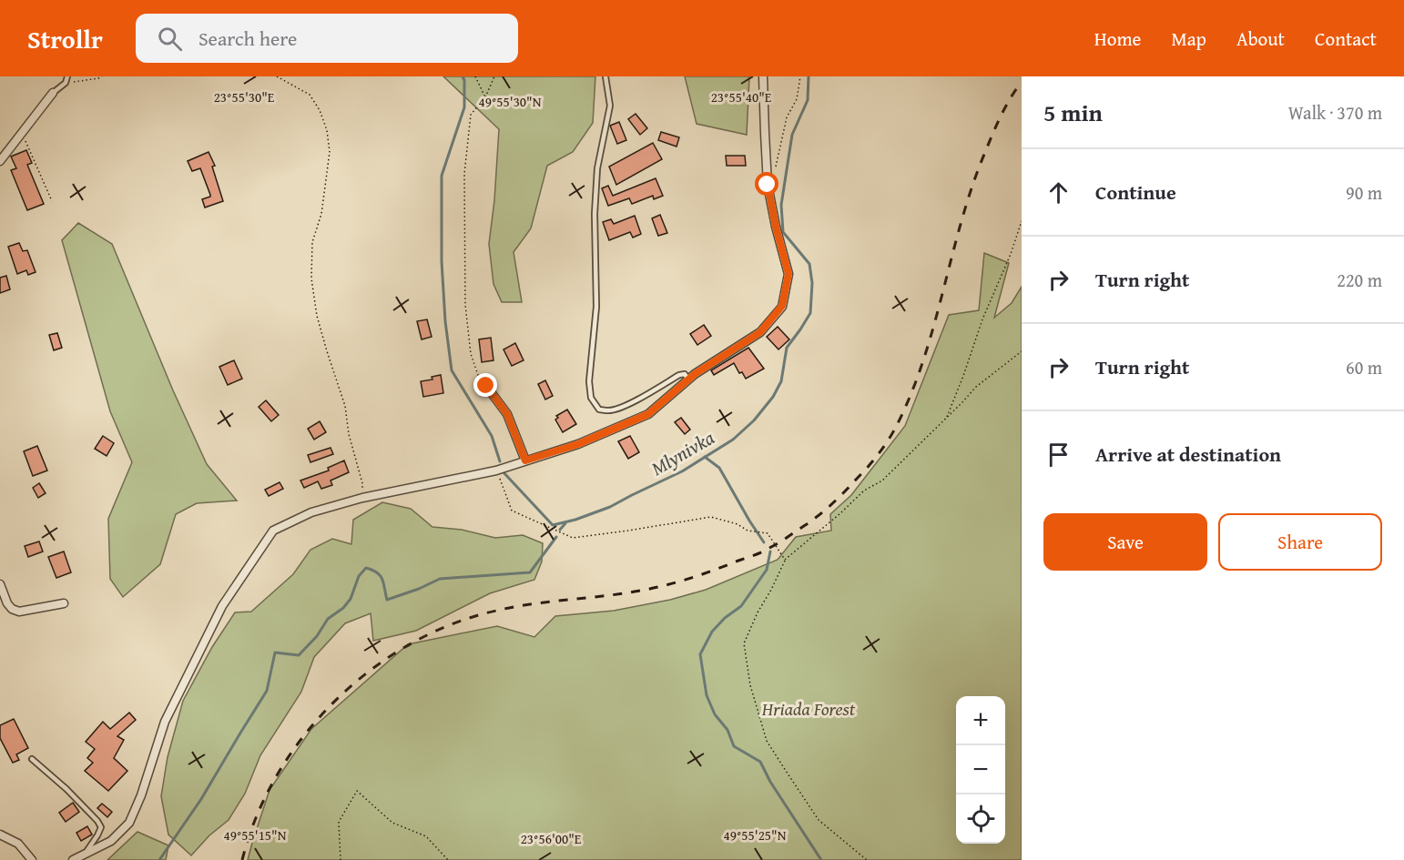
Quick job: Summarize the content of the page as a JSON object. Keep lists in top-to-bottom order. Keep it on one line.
{"water":["Mlynivka"],"parks":["Hriada Forest"],"page":{"header":"Strollr","search":"Search here","nav":["Home","Map","About","Contact"],"heading":["5 min","Walk · 370 m"],"list":[["Continue","90 m"],["Turn right","220 m"],["Turn right","60 m"],"Arrive at destination"],"buttons":["Save","Share"],"map_buttons":["+","−"]},"coordinates":["23°55'30\"E","23°55'40\"E","49°55'30\"N","49°55'15\"N","49°55'25\"N","23°56'00\"E"]}
